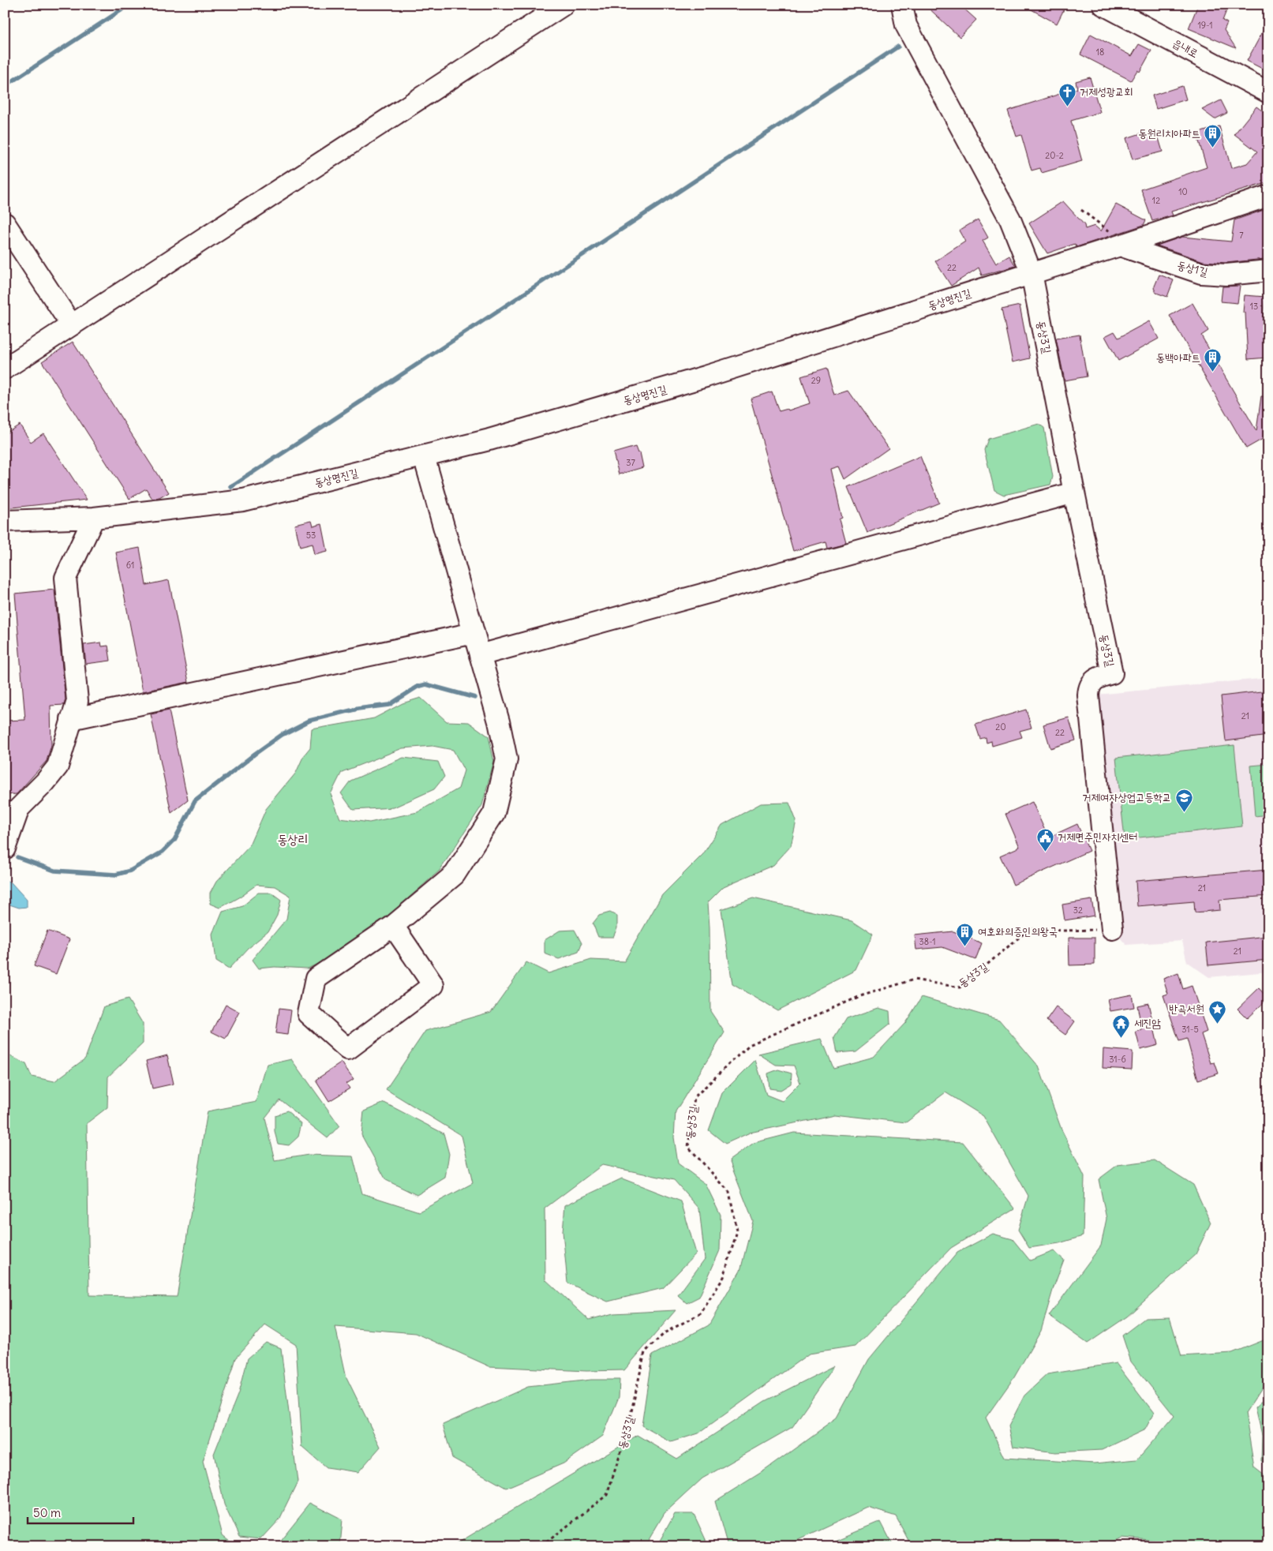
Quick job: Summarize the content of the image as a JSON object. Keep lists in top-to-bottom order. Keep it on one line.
{"streets":{"street":["읍내로","동상1길","동상명진길","동상3길"]},"crossings":[["동상1길","동상명진길"],["동상명진길","동상3길"]],"districts":["동상리"],"places":{"church":["거제성광교회"],"building":["동원리치아파트","동백아파트","여호와의증인의왕국"],"school or university":["거제여자상업고등학교"],"public building":["거제면주민자치센터"],"place":["반곡서원"],"temple":["세진암"]},"house_numbers":["19-1","18","20-2","10","12","7","22","13","29","37","53","61","21","20","22","21","32","38-1","21","31-5","31-6"],"scale_bar":"50 m"}
